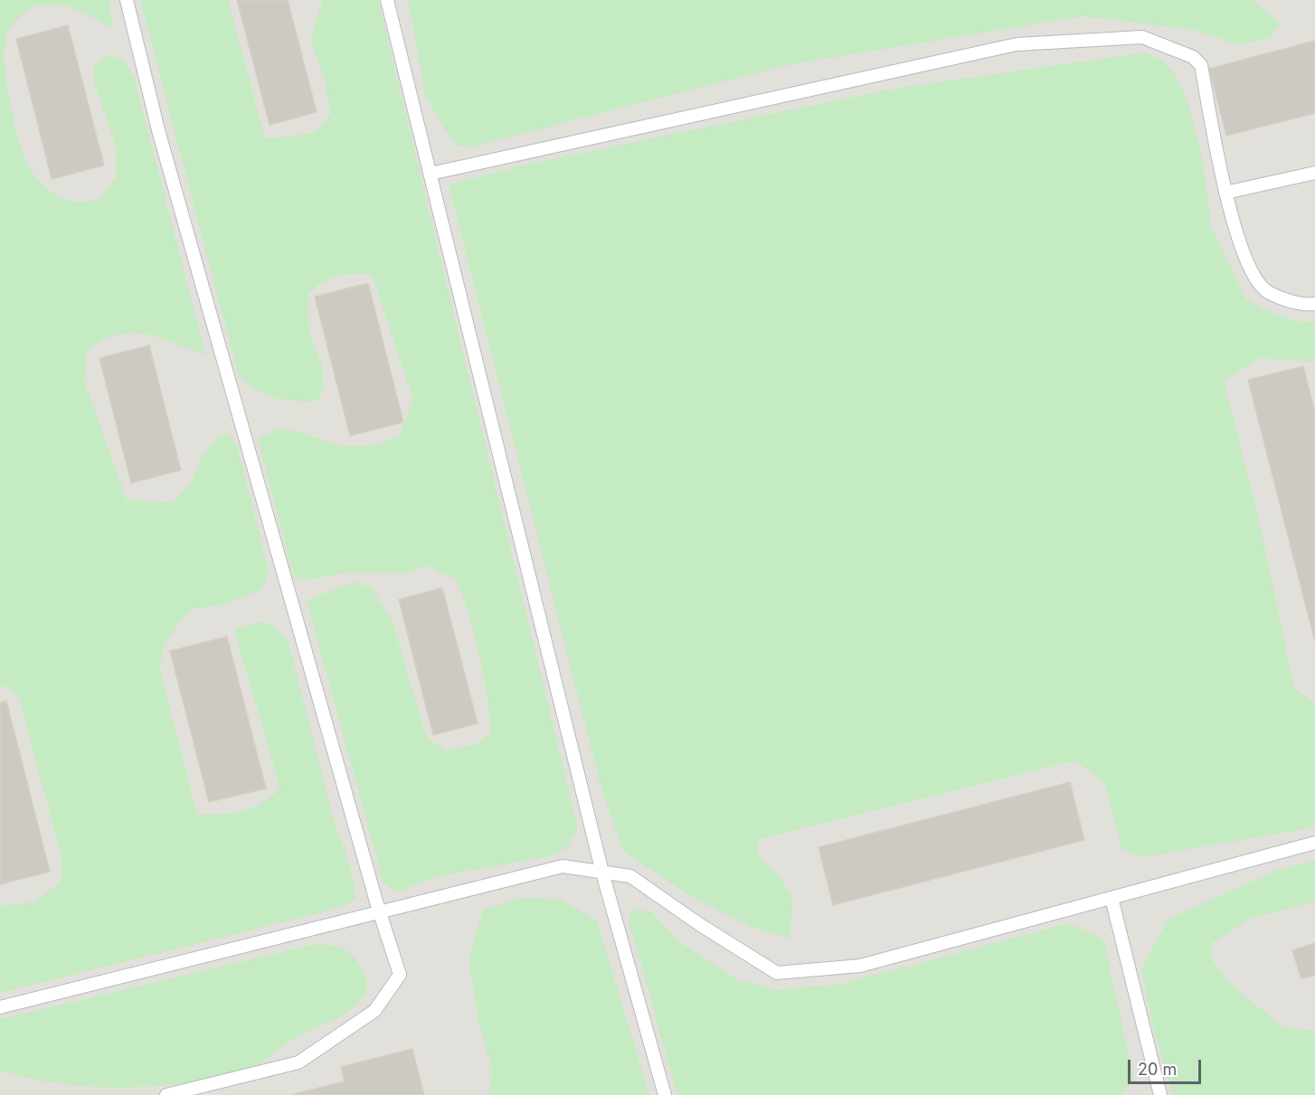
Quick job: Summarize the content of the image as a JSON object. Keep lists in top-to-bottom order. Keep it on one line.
{"scale_bar":"20 m"}
